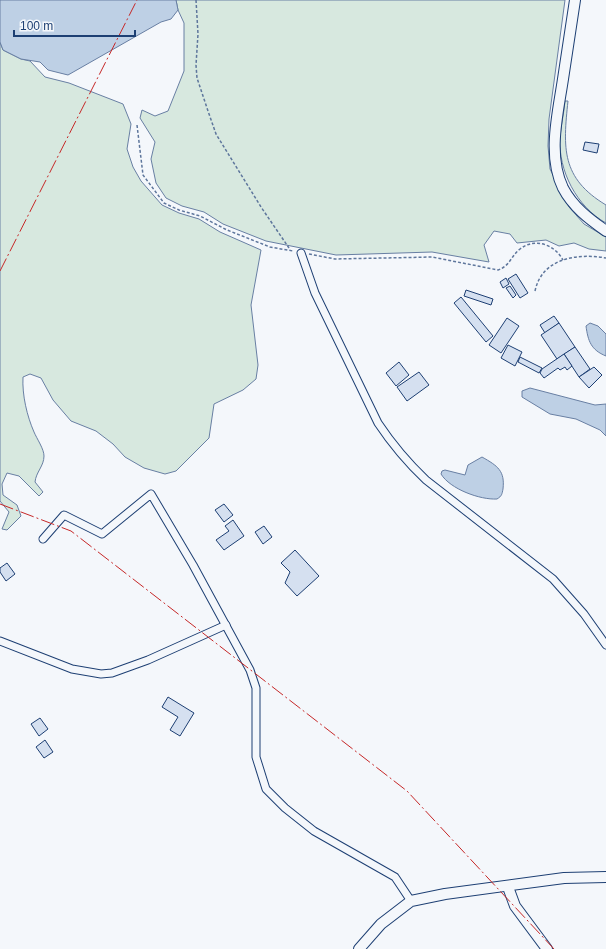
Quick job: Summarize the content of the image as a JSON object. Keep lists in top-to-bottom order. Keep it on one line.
{"scale_bar":"100 m"}
